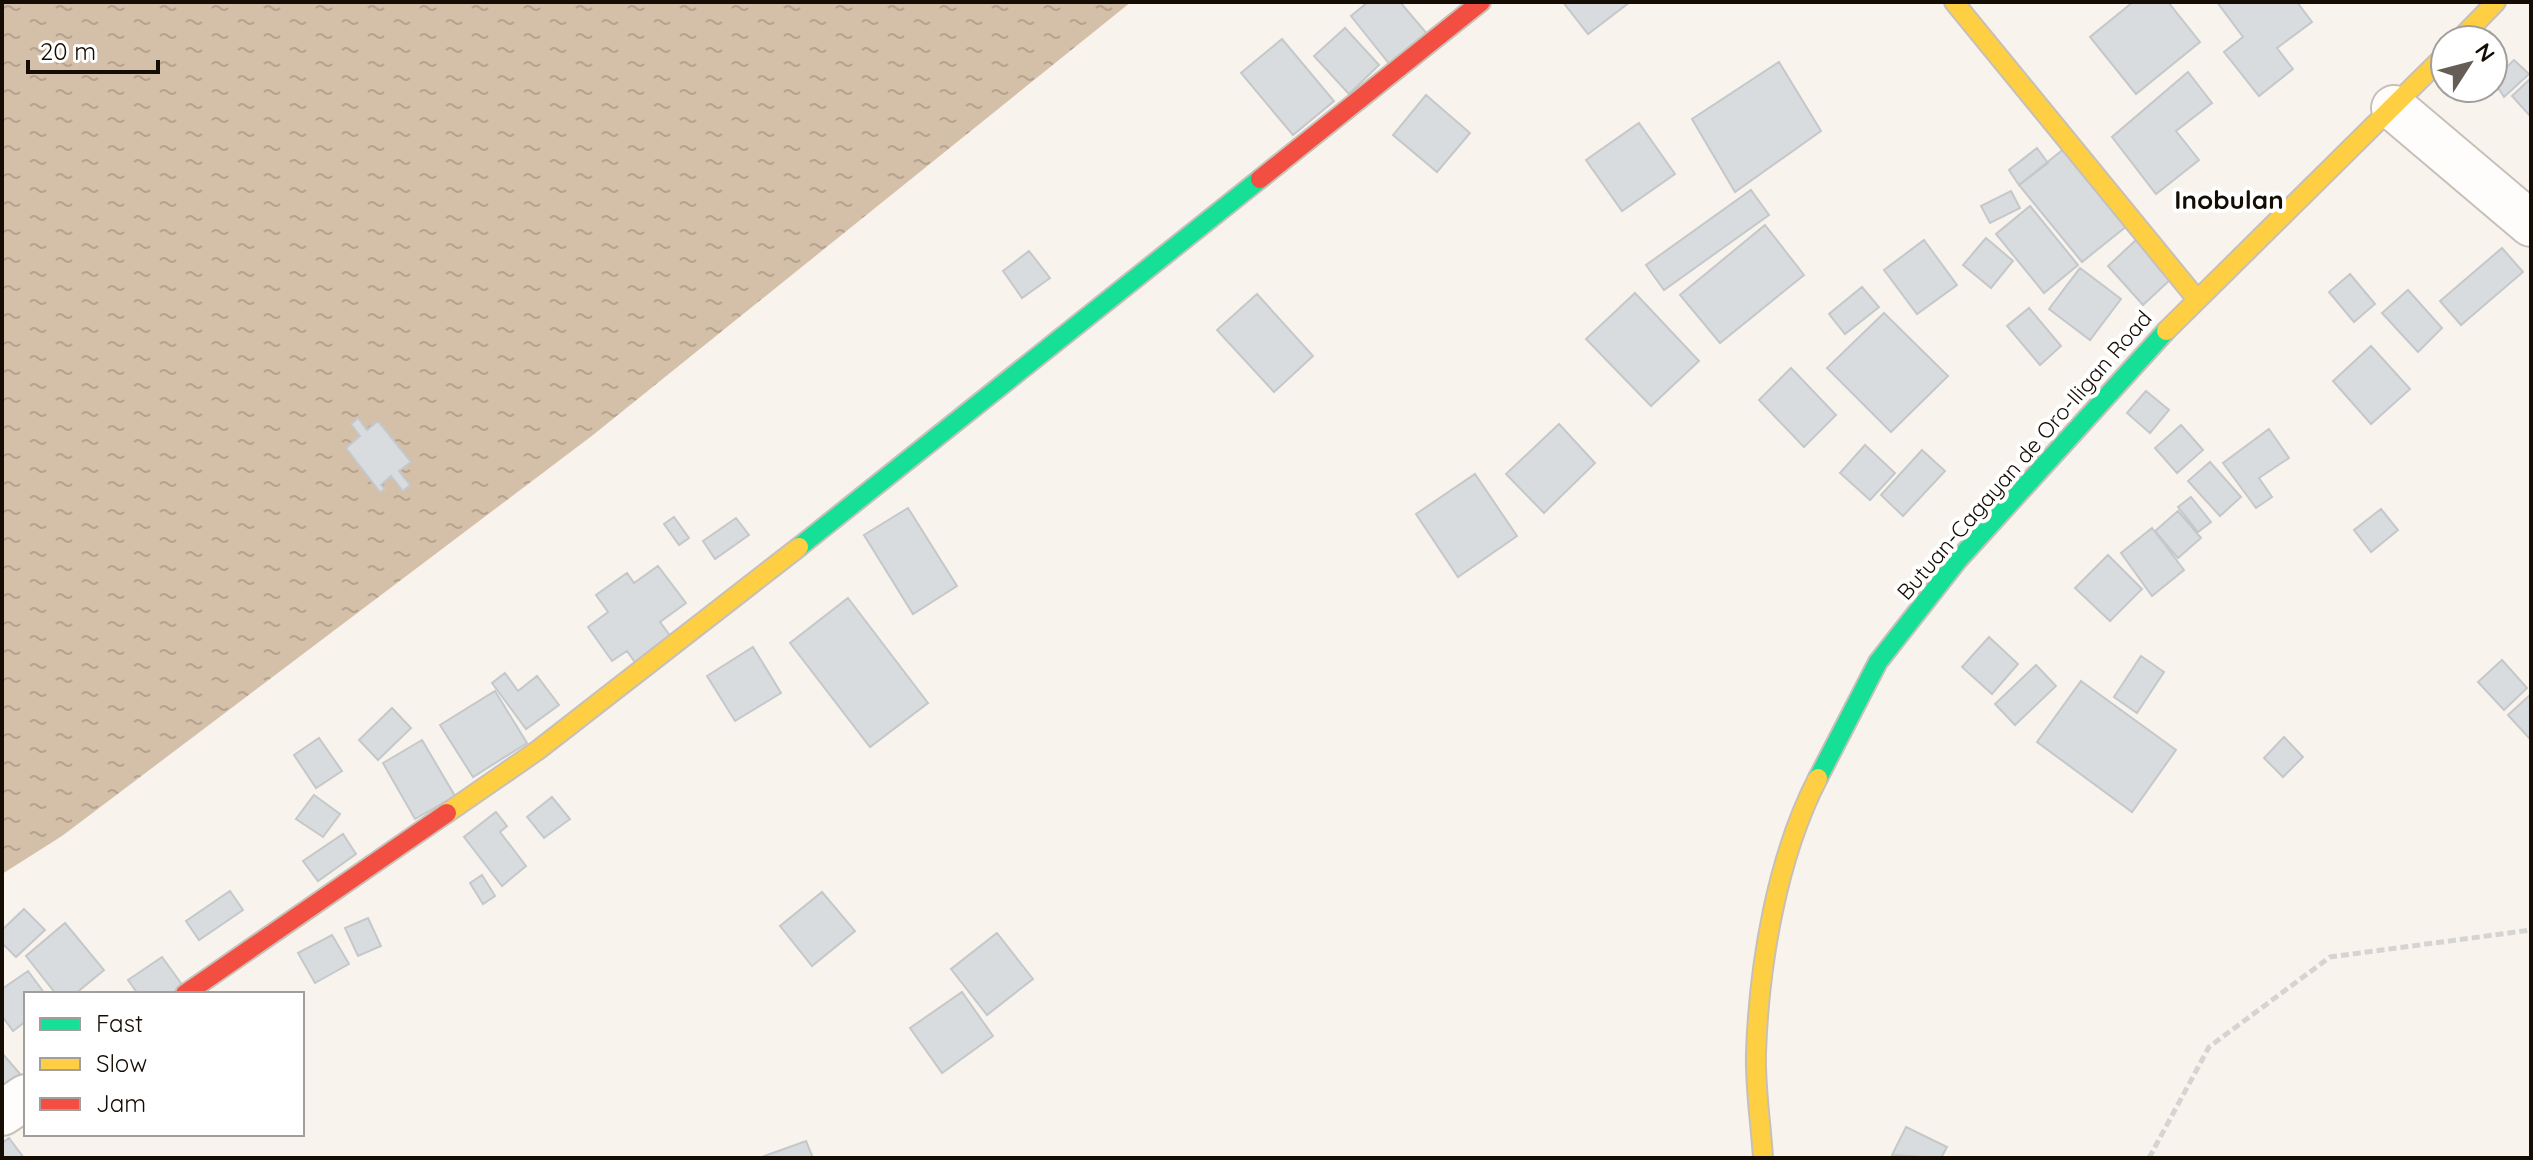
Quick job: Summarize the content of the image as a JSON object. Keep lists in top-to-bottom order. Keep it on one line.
{"streets":{"main road":["Butuan-Cagayan de Oro-Iligan Road"]},"districts":["Inobulan"],"legend":["Fast","Slow","Jam"],"scale_bar":"20 m","north":"top right"}
